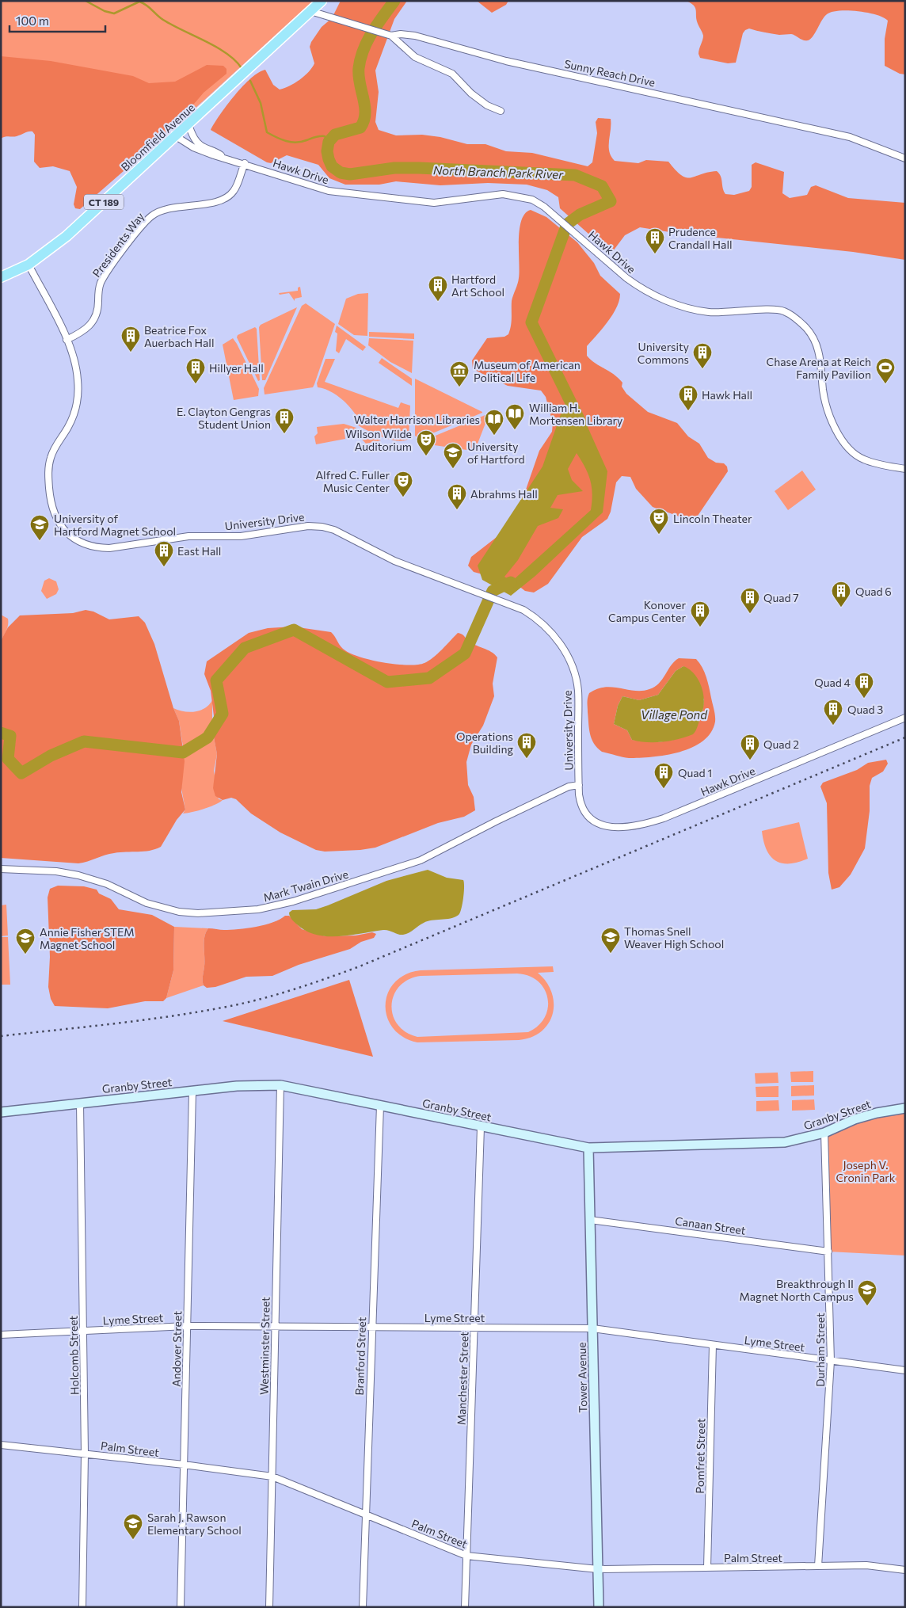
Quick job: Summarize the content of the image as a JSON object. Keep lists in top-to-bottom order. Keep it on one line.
{"streets":{"main road":["Bloomfield Avenue","CT 189","Granby Street","Tower Avenue"],"street":["Sunny Reach Drive","Hawk Drive","Presidents Way","University Drive","Mark Twain Drive","Canaan Street","Lyme Street","Westminster Street","Andover Street","Durham Street","Holcomb Street","Branford Street","Manchester Street","Palm Street","Pomfret Street"]},"crossings":[["Sunny Reach Drive","Bloomfield Avenue"],["Bloomfield Avenue","Hawk Drive"],["Bloomfield Avenue","University Drive"],["Hawk Drive","Presidents Way"],["Hawk Drive","University Drive"],["Hawk Drive","Mark Twain Drive"],["Presidents Way","University Drive"],["University Drive","Mark Twain Drive"],["Granby Street","Westminster Street"],["Granby Street","Andover Street"],["Granby Street","Durham Street"],["Granby Street","Holcomb Street"],["Granby Street","Branford Street"],["Granby Street","Tower Avenue"],["Granby Street","Manchester Street"],["Canaan Street","Durham Street"],["Canaan Street","Tower Avenue"],["Lyme Street","Westminster Street"],["Lyme Street","Andover Street"],["Lyme Street","Durham Street"],["Lyme Street","Holcomb Street"],["Lyme Street","Branford Street"],["Lyme Street","Tower Avenue"],["Lyme Street","Manchester Street"],["Lyme Street","Pomfret Street"],["Westminster Street","Palm Street"],["Andover Street","Palm Street"],["Durham Street","Palm Street"],["Holcomb Street","Palm Street"],["Branford Street","Palm Street"],["Tower Avenue","Palm Street"],["Manchester Street","Palm Street"],["Palm Street","Pomfret Street"]],"water":["North Branch Park River","Village Pond"],"parks":["Joseph V. Cronin Park"],"places":{"building":["Prudence Crandall Hall","Hartford Art School","Beatrice Fox Auerbach Hall","University Commons","Hillyer Hall","Hawk Hall","E. Clayton Gengras Student Union","Abrahms Hall","East Hall","Quad 6","Quad 7","Konover Campus Center","Quad 4","Quad 3","Operations Building","Quad 2","Quad 1"],"sports":["Chase Arena at Reich Family Pavilion"],"museum":["Museum of American Political Life"],"library":["William H. Mortensen Library","Walter Harrison Libraries"],"theatre":["Wilson Wilde Auditorium","Alfred C. Fuller Music Center","Lincoln Theater"],"school or university":["University of Hartford","University of Hartford Magnet School","Thomas Snell Weaver High School","Annie Fisher STEM Magnet School","Breakthrough II Magnet North Campus","Sarah J. Rawson Elementary School"]},"scale_bar":"100 m"}
